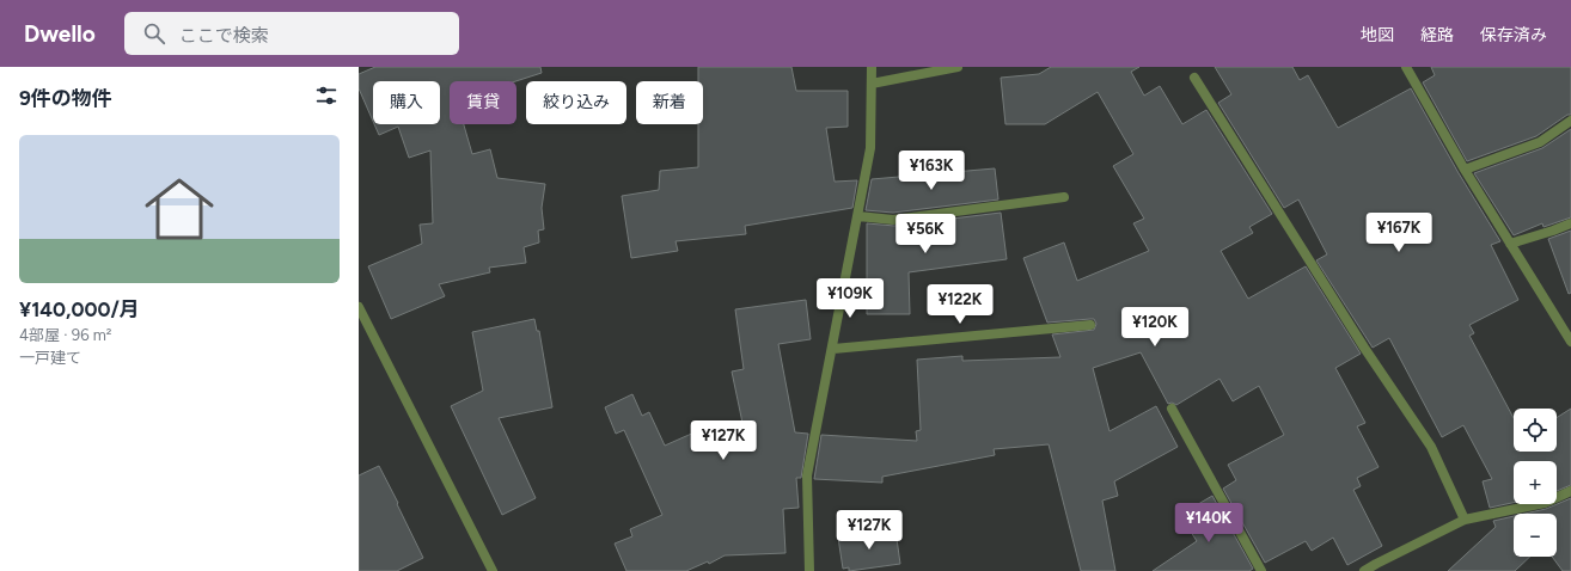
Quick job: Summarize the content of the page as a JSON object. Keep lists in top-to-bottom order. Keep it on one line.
{"page":{"header":"Dwello","search":"ここで検索","nav":["地図","経路","保存済み"],"heading":"9件の物件","chip":["購入","賃貸","絞り込み","新着"],"list":[{"name":"¥140,000/月","note":"4部屋 · 96 m² · 一戸建て"}],"price":["¥163K","¥167K","¥56K","¥109K","¥122K","¥120K","¥127K","¥140K","¥127K"],"map_buttons":["+","−"]}}
